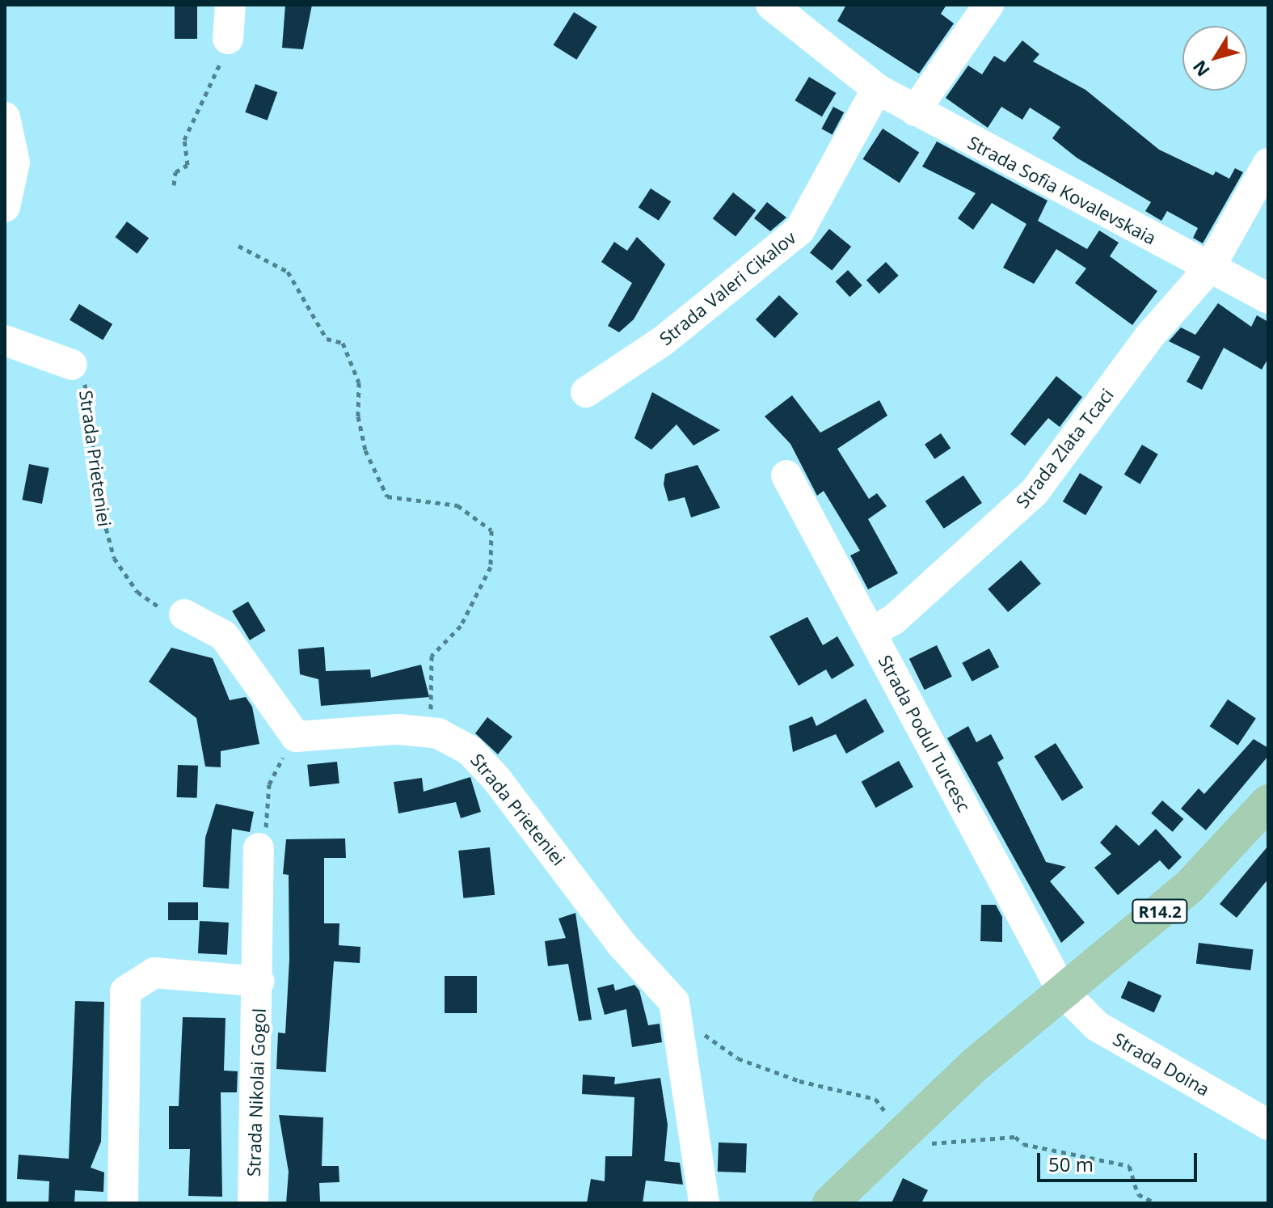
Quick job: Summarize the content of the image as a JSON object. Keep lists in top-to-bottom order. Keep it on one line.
{"streets":{"main road":["R14.2"],"street":["Strada Sofia Kovalevskaia","Strada Valeri Cikalov","Strada Zlata Tcaci","Strada Prieteniei","Strada Podul Turcesc","Strada Doina","Strada Nikolai Gogol"]},"crossings":[["Strada Sofia Kovalevskaia","Strada Valeri Cikalov"],["Strada Sofia Kovalevskaia","Strada Zlata Tcaci"],["Strada Zlata Tcaci","Strada Podul Turcesc"],["Strada Podul Turcesc","R14.2"],["Strada Podul Turcesc","Strada Doina"],["R14.2","Strada Doina"]],"scale_bar":"50 m","north":"bottom left"}
